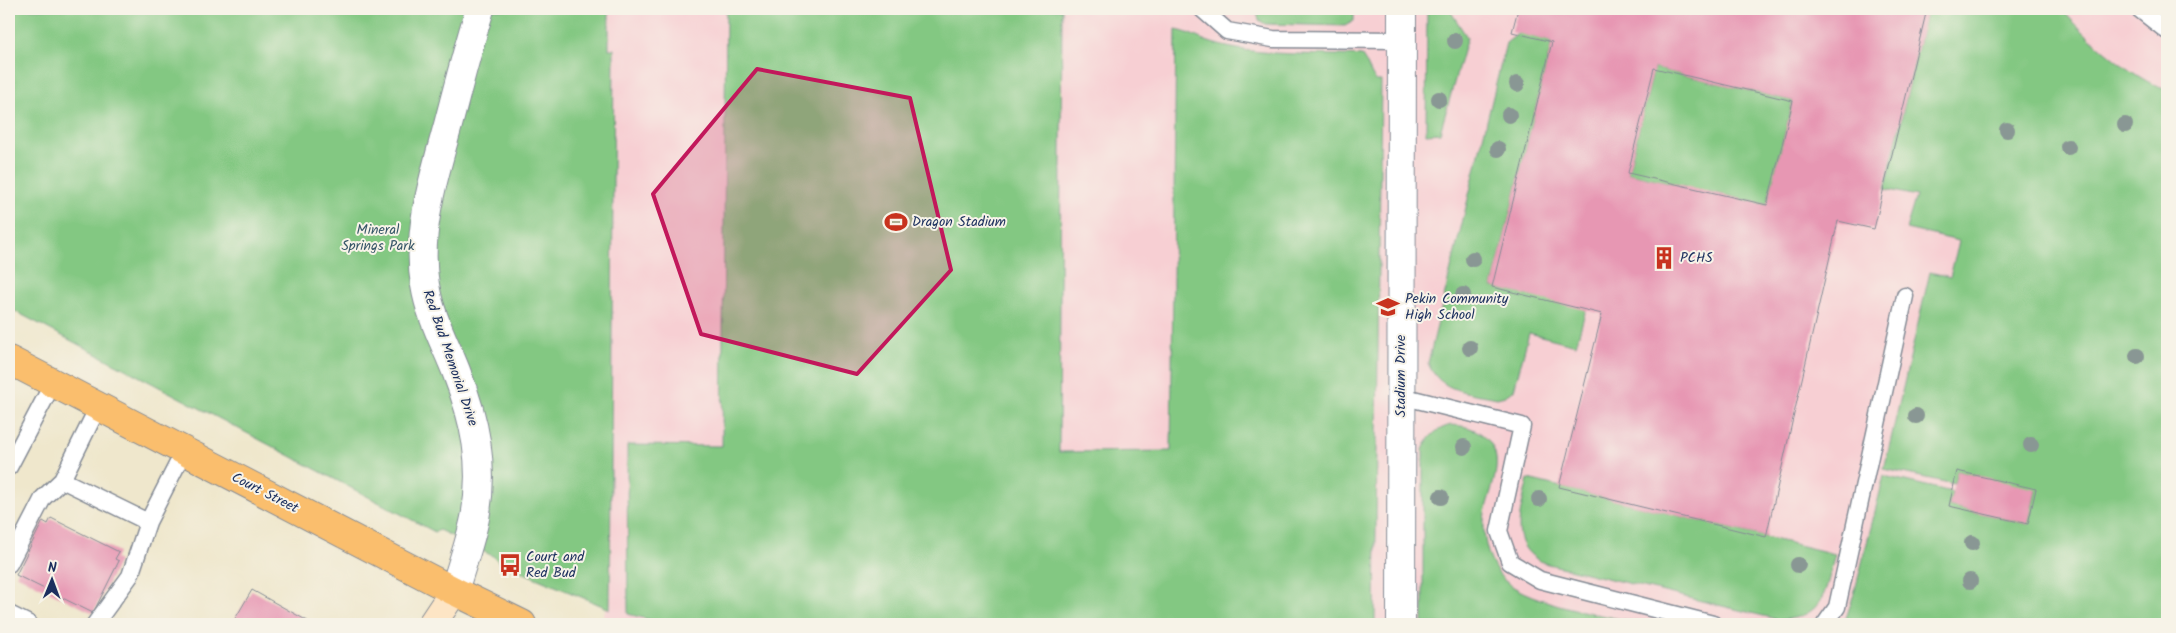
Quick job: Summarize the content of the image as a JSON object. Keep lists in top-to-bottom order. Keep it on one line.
{"streets":{"main road":["Court Street"],"street":["Red Bud Memorial Drive","Stadium Drive"]},"crossings":[["Red Bud Memorial Drive","Court Street"]],"parks":["Mineral Springs Park"],"places":{"sports":["Dragon Stadium"],"building":["PCHS"],"school or university":["Pekin Community High School"],"bus stop":["Court and Red Bud"]},"north":"top"}
